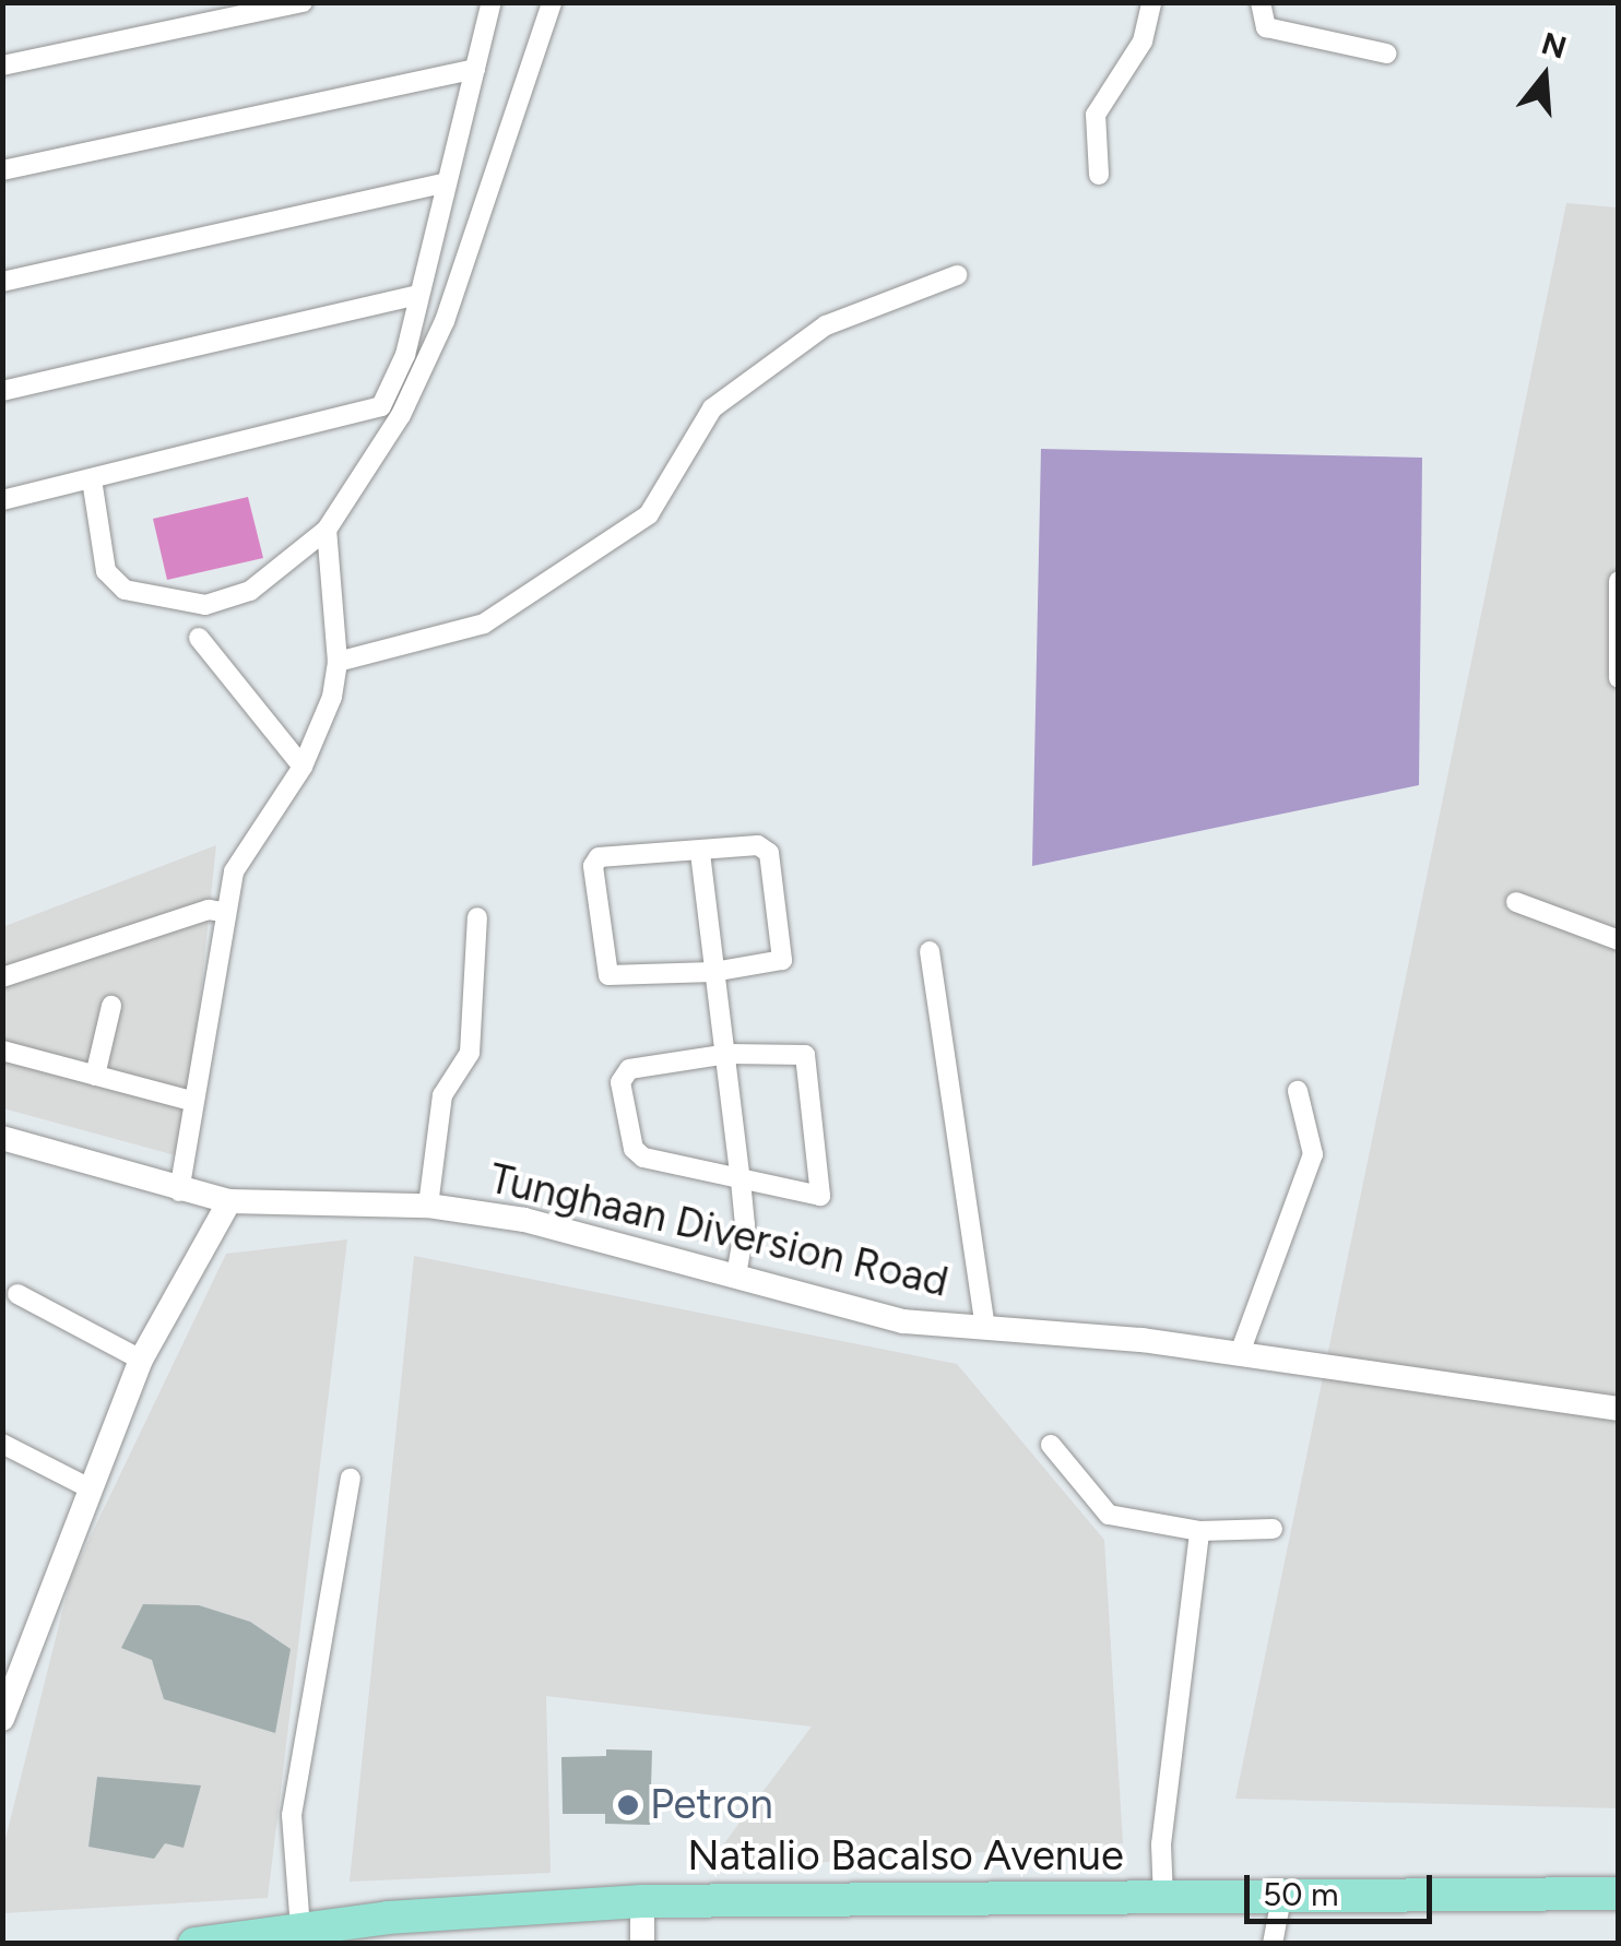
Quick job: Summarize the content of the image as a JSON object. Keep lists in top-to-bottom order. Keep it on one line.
{"streets":{"highway":["Natalio Bacalso Avenue"],"street":["Tunghaan Diversion Road"]},"places":["Petron"],"scale_bar":"50 m","north":"top"}
